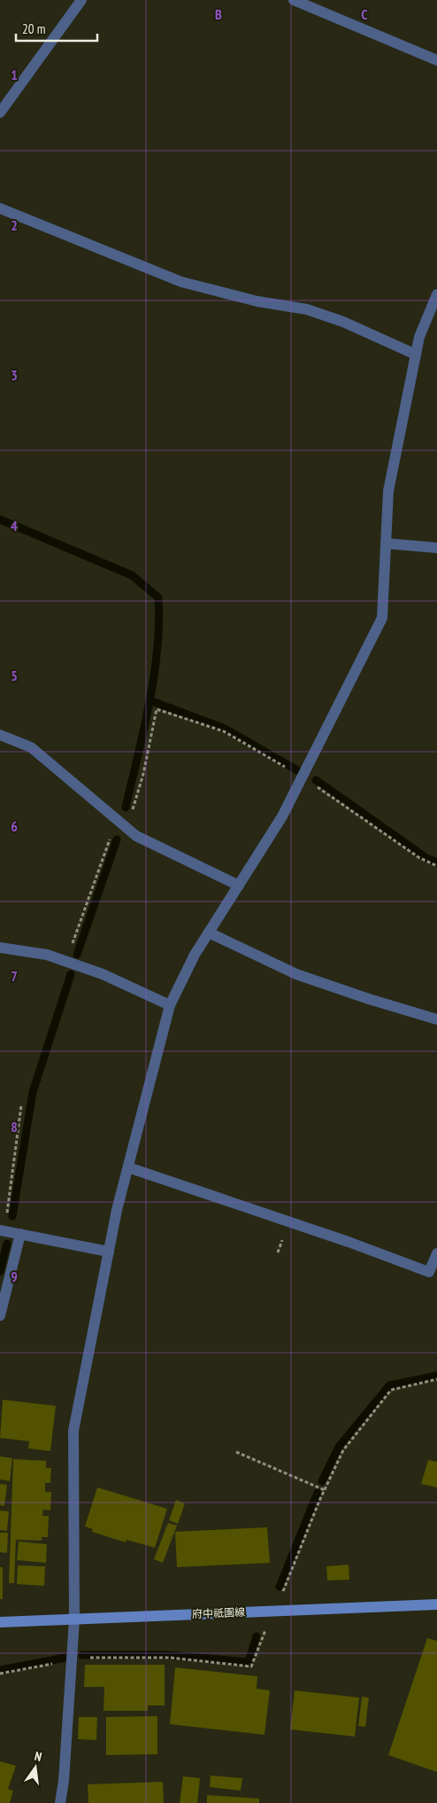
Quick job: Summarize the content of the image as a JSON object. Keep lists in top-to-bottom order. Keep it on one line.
{"streets":{"main road":["府中祇園線"]},"scale_bar":"20 m","north":"top","grid":{"columns":["B","C"],"rows":["1","2","3","4","5","6","7","8","9"]}}
